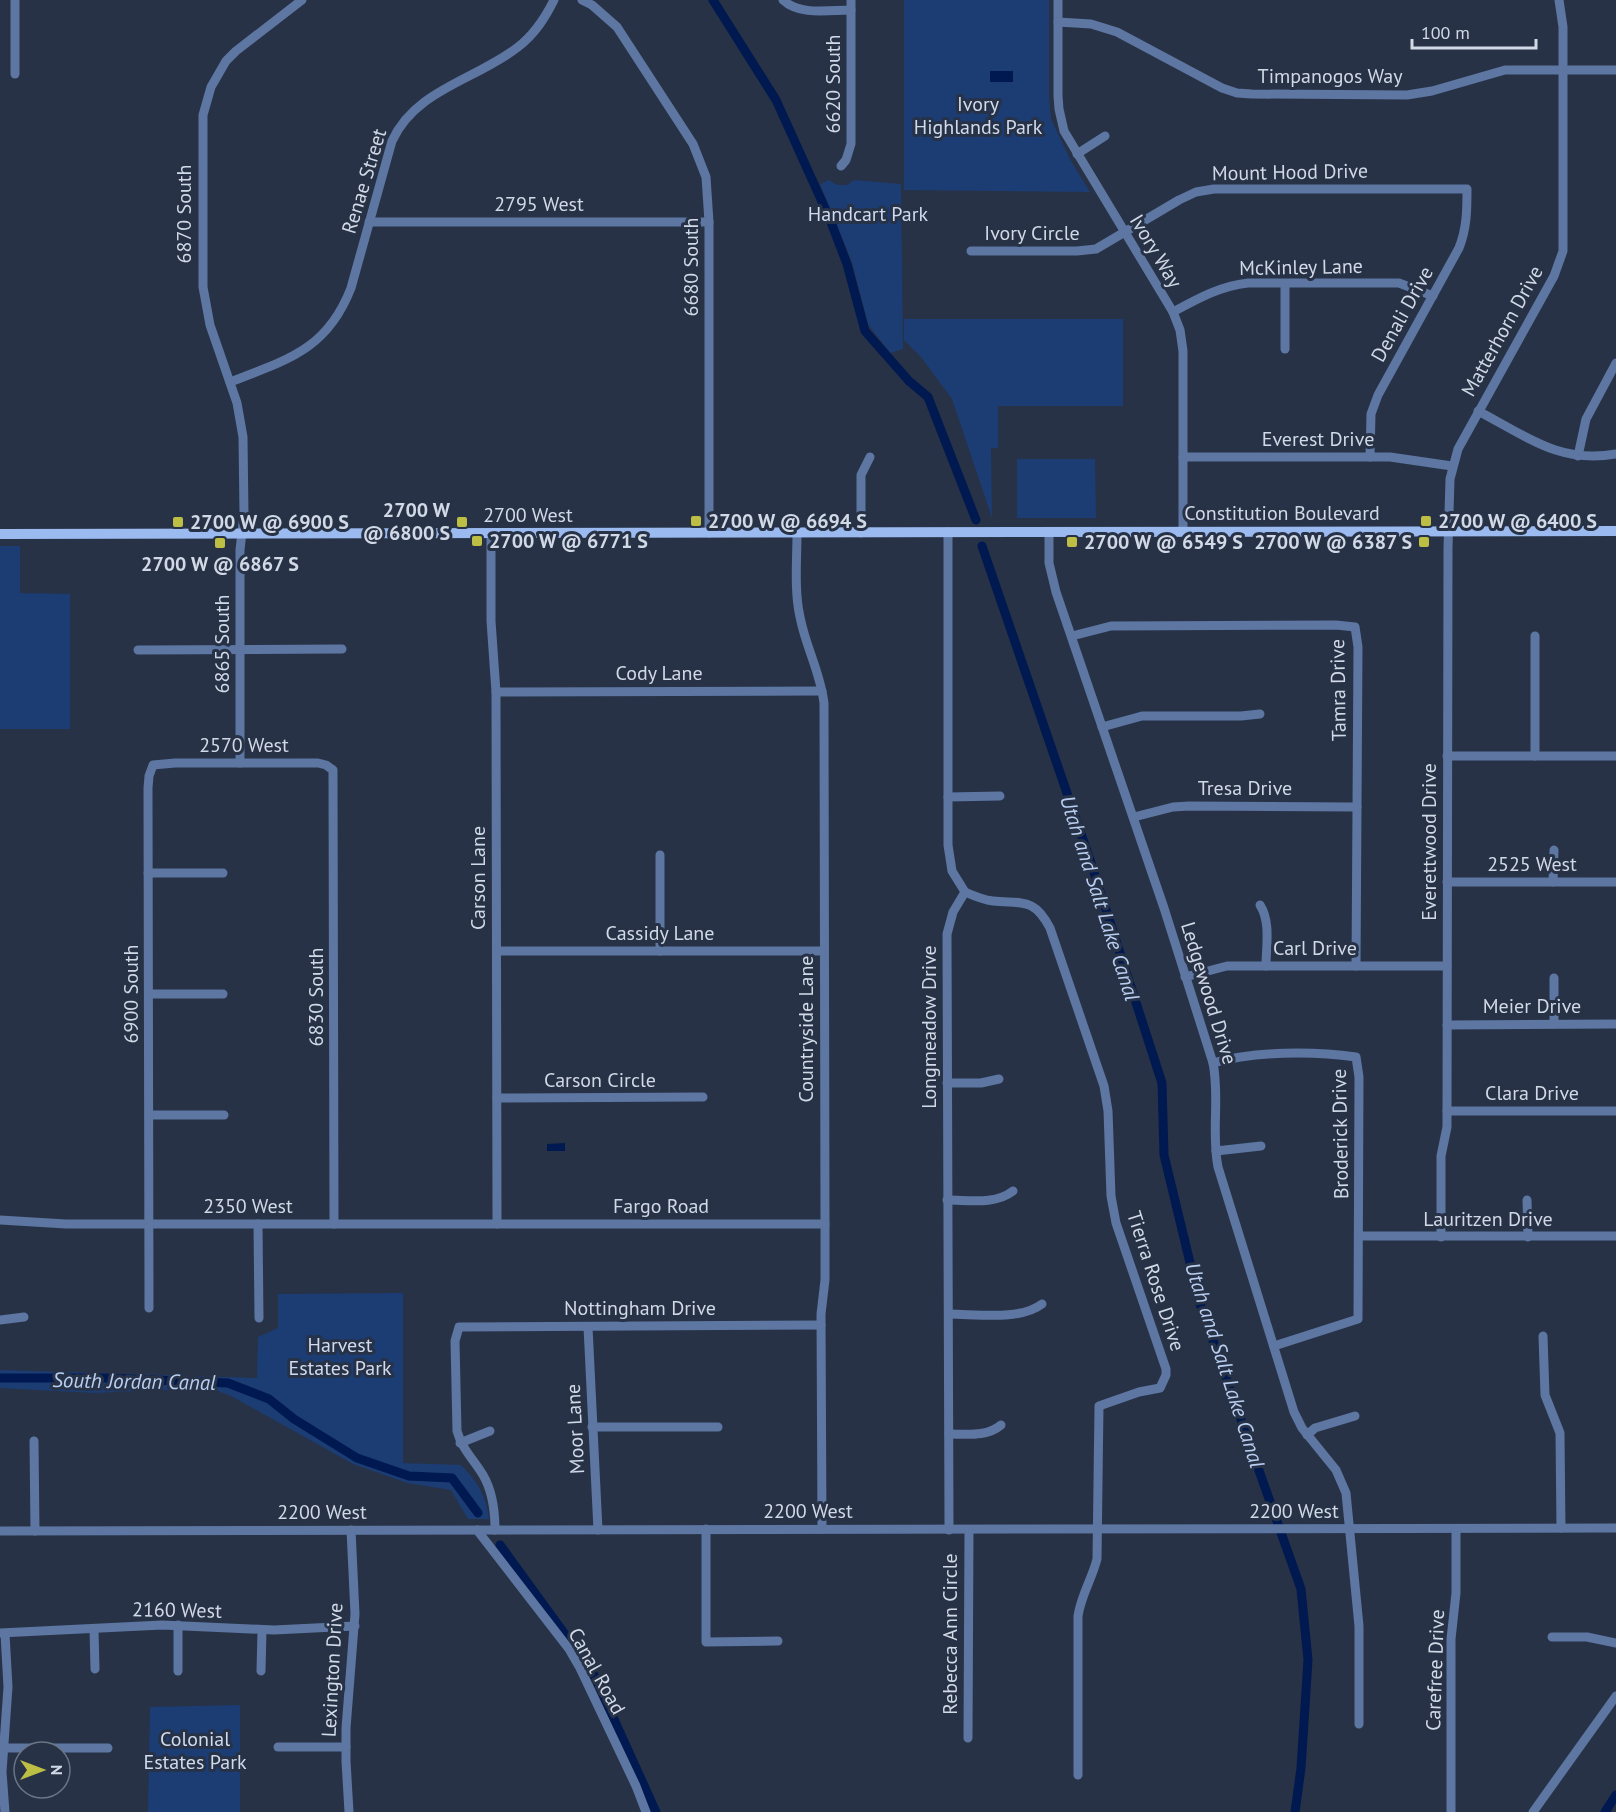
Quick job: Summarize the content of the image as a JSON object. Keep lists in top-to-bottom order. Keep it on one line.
{"streets":{"main road":["Constitution Boulevard","2700 West"],"street":["Timpanogos Way","6620 South","Mount Hood Drive","Renae Street","2795 West","6870 South","Ivory Circle","Ivory Way","6680 South","McKinley Lane","Denali Drive","Matterhorn Drive","Everest Drive","6865 South","Cody Lane","Tamra Drive","2570 West","Tresa Drive","Everettwood Drive","2525 West","Carson Lane","Cassidy Lane","Carl Drive","Ledgewood Drive","6900 South","6830 South","Meier Drive","Longmeadow Drive","Countryside Lane","Carson Circle","Clara Drive","Broderick Drive","2350 West","Fargo Road","Lauritzen Drive","Tierra Rose Drive","Nottingham Drive","Moor Lane","2200 West","2160 West","Rebecca Ann Circle","Lexington Drive","Carefree Drive","Canal Road"]},"crossings":[["Timpanogos Way","Ivory Way"],["Timpanogos Way","Matterhorn Drive"],["Mount Hood Drive","Ivory Circle"],["Mount Hood Drive","Ivory Way"],["Mount Hood Drive","Denali Drive"],["Renae Street","2795 West"],["Renae Street","6870 South"],["Renae Street","6865 South"],["2795 West","6680 South"],["6870 South","6865 South"],["Ivory Circle","Ivory Way"],["Ivory Way","McKinley Lane"],["Ivory Way","Everest Drive"],["Ivory Way","Constitution Boulevard"],["6680 South","2700 West"],["McKinley Lane","Denali Drive"],["Denali Drive","Everest Drive"],["Matterhorn Drive","Everest Drive"],["Matterhorn Drive","Constitution Boulevard"],["Matterhorn Drive","Everettwood Drive"],["Constitution Boulevard","2700 West"],["Constitution Boulevard","Everettwood Drive"],["Constitution Boulevard","Ledgewood Drive"],["2700 West","6865 South"],["2700 West","Carson Lane"],["2700 West","Countryside Lane"],["6865 South","2570 West"],["Cody Lane","Carson Lane"],["Cody Lane","Countryside Lane"],["Tamra Drive","Tresa Drive"],["Tamra Drive","Carl Drive"],["Tamra Drive","Ledgewood Drive"],["2570 West","6900 South"],["2570 West","6830 South"],["Tresa Drive","Ledgewood Drive"],["Everettwood Drive","2525 West"],["Everettwood Drive","Carl Drive"],["Everettwood Drive","Meier Drive"],["Everettwood Drive","Clara Drive"],["Everettwood Drive","Lauritzen Drive"],["Carson Lane","Cassidy Lane"],["Carson Lane","Carson Circle"],["Carson Lane","2350 West"],["Carson Lane","Fargo Road"],["Cassidy Lane","Countryside Lane"],["Carl Drive","Ledgewood Drive"],["Ledgewood Drive","Broderick Drive"],["Ledgewood Drive","2200 West"],["6900 South","2350 West"],["6830 South","2350 West"],["Longmeadow Drive","Tierra Rose Drive"],["Longmeadow Drive","2200 West"],["Countryside Lane","Fargo Road"],["Countryside Lane","Nottingham Drive"],["Countryside Lane","2200 West"],["Broderick Drive","Lauritzen Drive"],["2350 West","Fargo Road"],["Tierra Rose Drive","2200 West"],["Nottingham Drive","Moor Lane"],["Moor Lane","2200 West"],["2200 West","Rebecca Ann Circle"],["2200 West","Lexington Drive"],["2200 West","Carefree Drive"],["2200 West","Canal Road"],["2160 West","Lexington Drive"]],"water":["Utah and Salt Lake Canal","South Jordan Canal"],"parks":["Ivory Highlands Park","Handcart Park","Harvest Estates Park","Colonial Estates Park"],"places":{"transit":["2700 W @ 6694 S","2700 W @ 6400 S","2700 W @ 6900 S","2700 W @ 6800 S","2700 W @ 6771 S","2700 W @ 6549 S","2700 W @ 6387 S","2700 W @ 6867 S"]},"scale_bar":"100 m","north":"right"}
